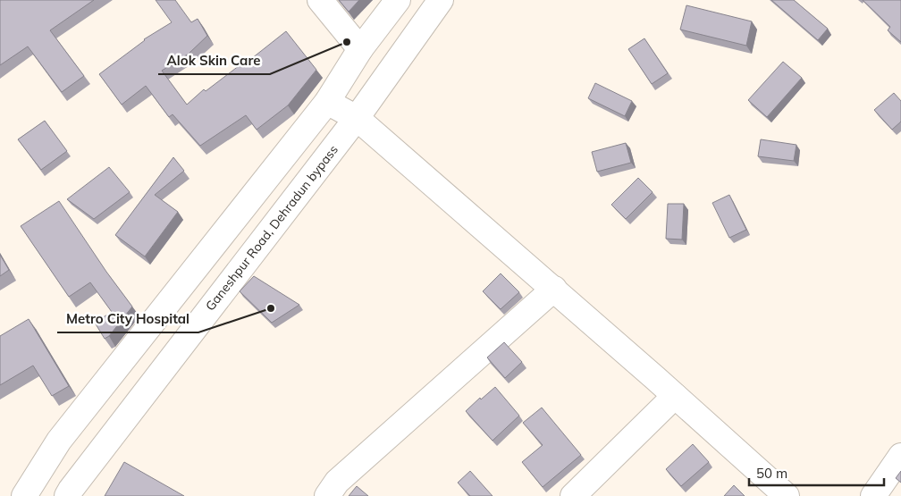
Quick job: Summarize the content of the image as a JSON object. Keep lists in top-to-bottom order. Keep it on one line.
{"streets":{"main road":["Ganeshpur Road, Dehradun bypass"]},"places":["Alok Skin Care","Metro City Hospital"],"scale_bar":"50 m"}
